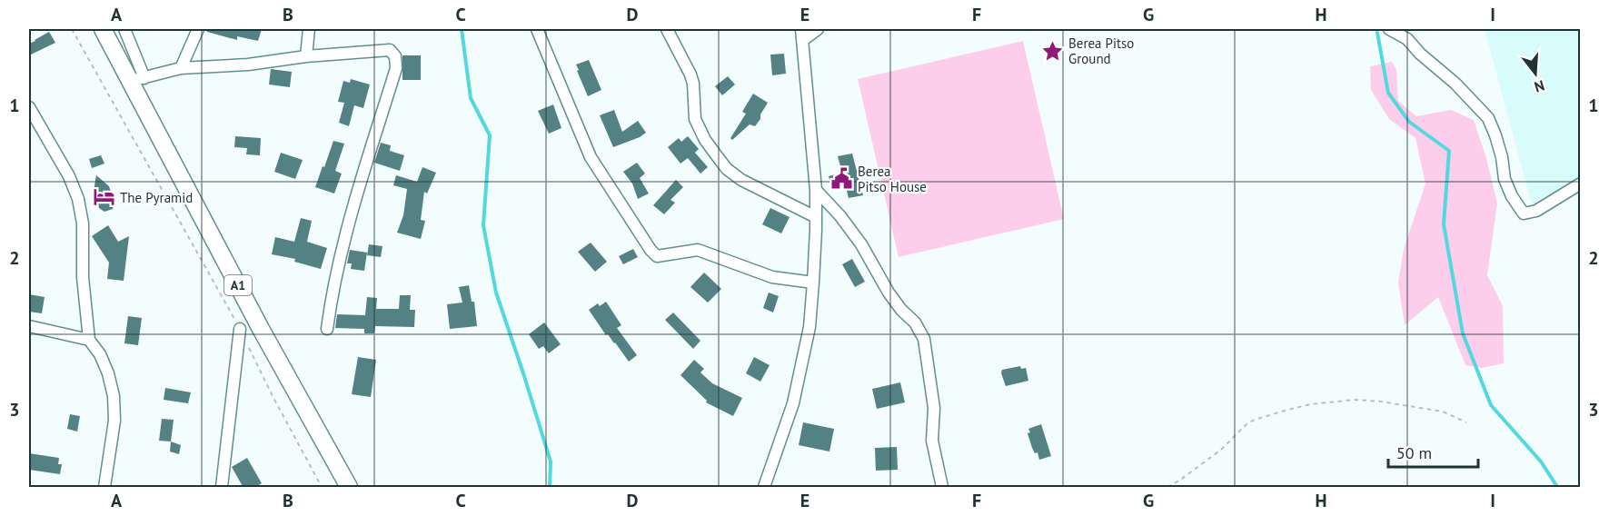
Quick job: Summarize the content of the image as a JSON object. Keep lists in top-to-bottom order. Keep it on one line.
{"streets":{"main road":["A1"]},"places":{"place":["Berea Pitso Ground"],"public building":["Berea Pitso House"],"hotel":["The Pyramid"]},"scale_bar":"50 m","north":"bottom","grid":{"columns":["A","B","C","D","E","F","G","H","I"],"rows":["1","2","3"]}}
